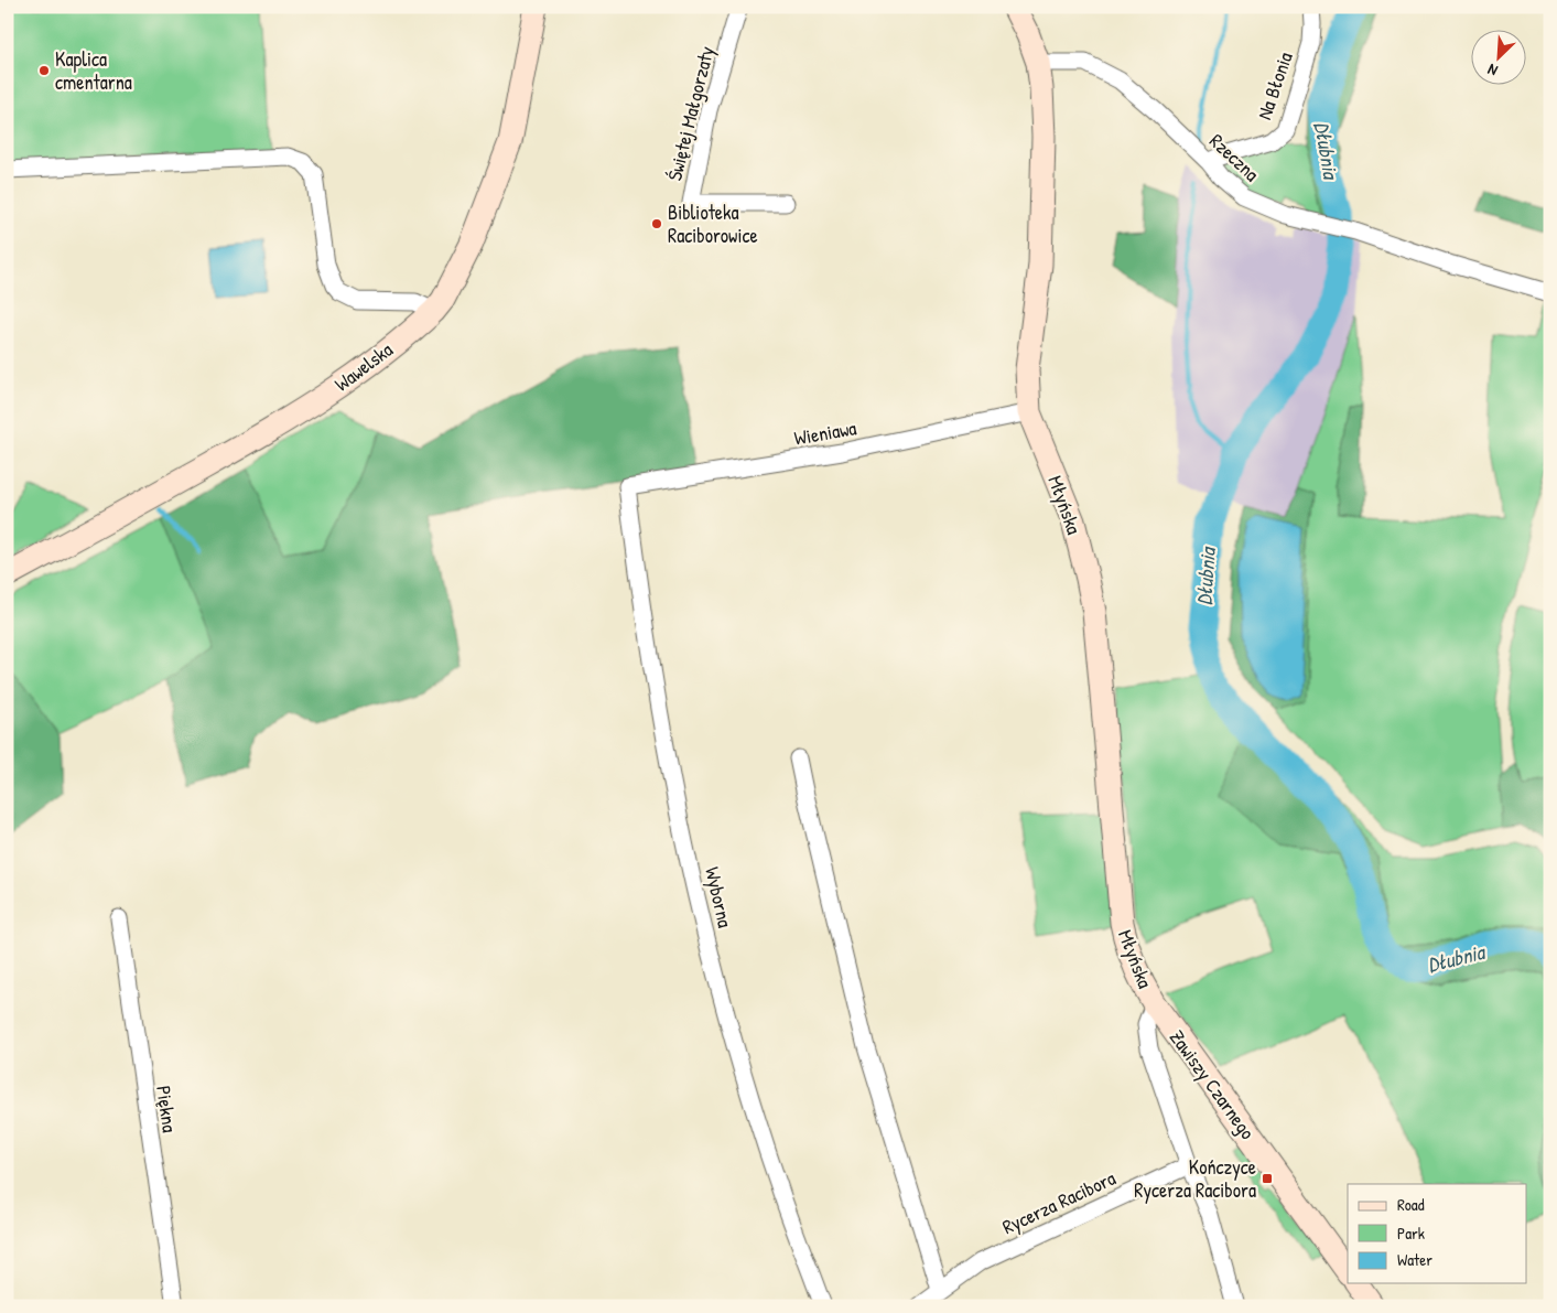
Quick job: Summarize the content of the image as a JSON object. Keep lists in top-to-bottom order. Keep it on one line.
{"streets":{"street":["Na Błonia","Świętej Małgorzaty","Rzeczna","Wawelska","Wieniawa","Młyńska","Wyborna","Zawiszy Czarnego","Piękna","Rycerza Racibora"]},"crossings":[["Na Błonia","Rzeczna"],["Rzeczna","Młyńska"],["Wieniawa","Młyńska"],["Wieniawa","Wyborna"],["Młyńska","Zawiszy Czarnego"]],"water":["Dłubnia"],"places":{"other":["Kaplica cmentarna","Biblioteka Raciborowice"],"transit":["Kończyce Rycerza Racibora"]},"legend":["Road","Park","Water"],"north":"bottom left"}
